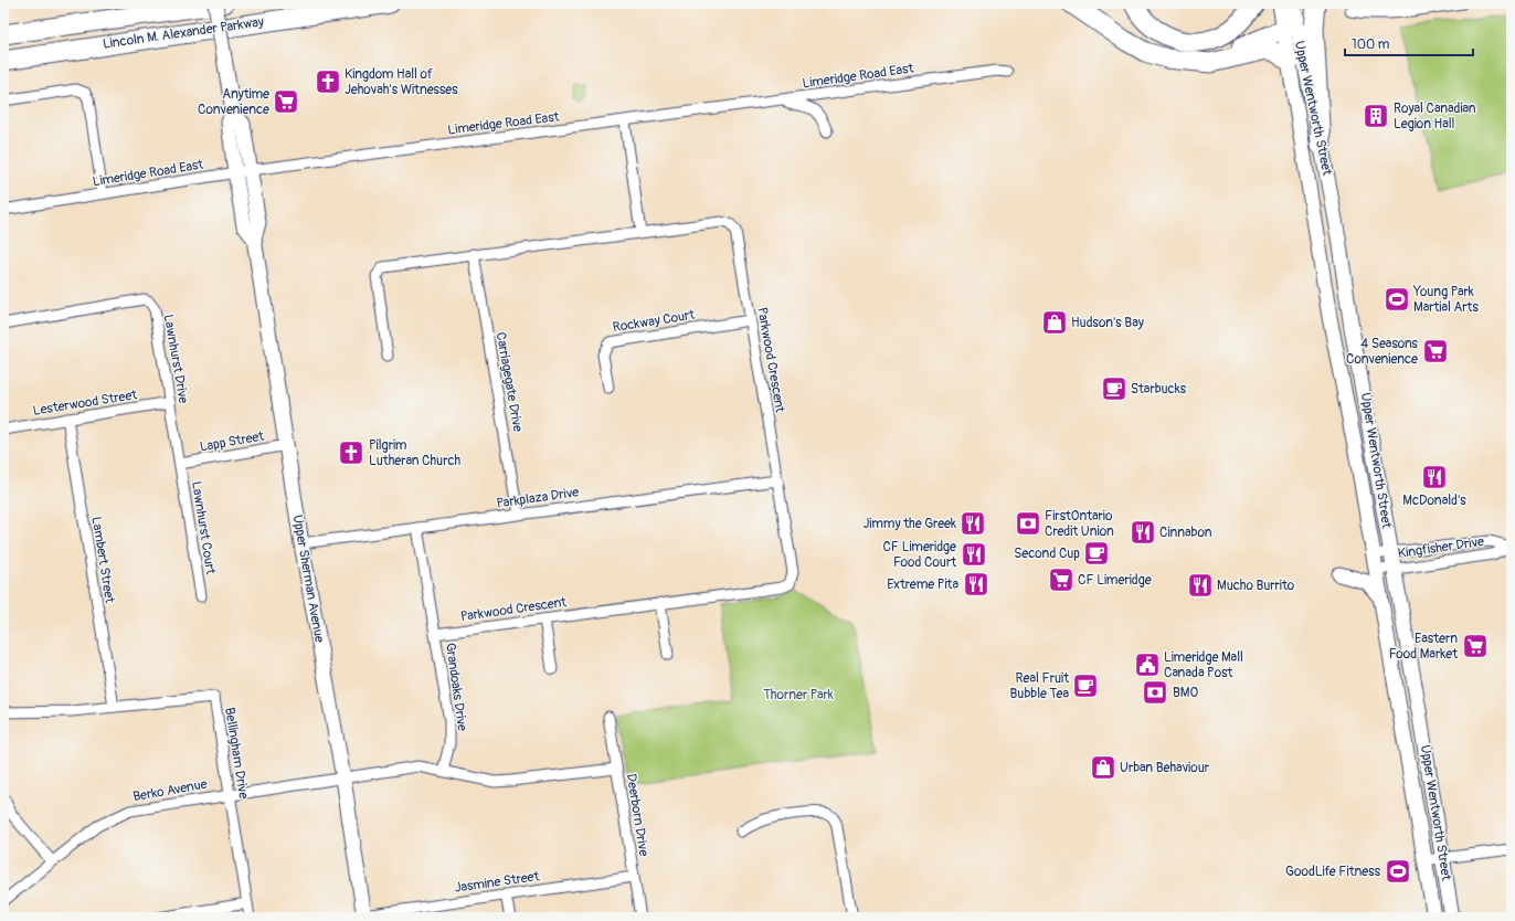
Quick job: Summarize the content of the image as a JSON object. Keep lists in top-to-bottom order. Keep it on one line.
{"streets":{"highway":["Lincoln M. Alexander Parkway"],"main road":["Upper Wentworth Street","Upper Sherman Avenue"],"street":["Limeridge Road East","Rockway Court","Lawnhurst Drive","Parkwood Crescent","Carriagegate Drive","Lesterwood Street","Lapp Street","Parkplaza Drive","Lawnhurst Court","Kingfisher Drive","Lambert Street","Grandoaks Drive","Bellingham Drive","Berko Avenue","Deerborn Drive","Jasmine Street"]},"crossings":[["Limeridge Road East","Upper Sherman Avenue"],["Upper Wentworth Street","Kingfisher Drive"],["Rockway Court","Parkwood Crescent"],["Lawnhurst Drive","Lesterwood Street"],["Lawnhurst Drive","Lapp Street"],["Lawnhurst Drive","Lawnhurst Court"],["Parkwood Crescent","Carriagegate Drive"],["Parkwood Crescent","Parkplaza Drive"],["Parkwood Crescent","Grandoaks Drive"],["Carriagegate Drive","Parkplaza Drive"],["Lesterwood Street","Lambert Street"],["Lapp Street","Lawnhurst Court"],["Lapp Street","Upper Sherman Avenue"],["Parkplaza Drive","Upper Sherman Avenue"],["Parkplaza Drive","Grandoaks Drive"],["Lambert Street","Bellingham Drive"],["Upper Sherman Avenue","Berko Avenue"],["Upper Sherman Avenue","Jasmine Street"],["Grandoaks Drive","Berko Avenue"],["Bellingham Drive","Berko Avenue"],["Berko Avenue","Deerborn Drive"],["Deerborn Drive","Jasmine Street"]],"parks":["Thorner Park"],"places":{"church":["Kingdom Hall of Jehovah's Witnesses","Pilgrim Lutheran Church"],"supermarket":["Anytime Convenience","4 Seasons Convenience","CF Limeridge","Eastern Food Market"],"building":["Royal Canadian Legion Hall"],"sports":["Young Park Martial Arts","GoodLife Fitness"],"shop":["Hudson's Bay","Urban Behaviour"],"cafe":["Starbucks","Second Cup","Real Fruit Bubble Tea"],"restaurant":["McDonald's","Jimmy the Greek","Cinnabon","CF Limeridge Food Court","Extreme Pita","Mucho Burrito"],"bank":["FirstOntario Credit Union","BMO"],"public building":["Limeridge Mall Canada Post"]},"scale_bar":"100 m"}
